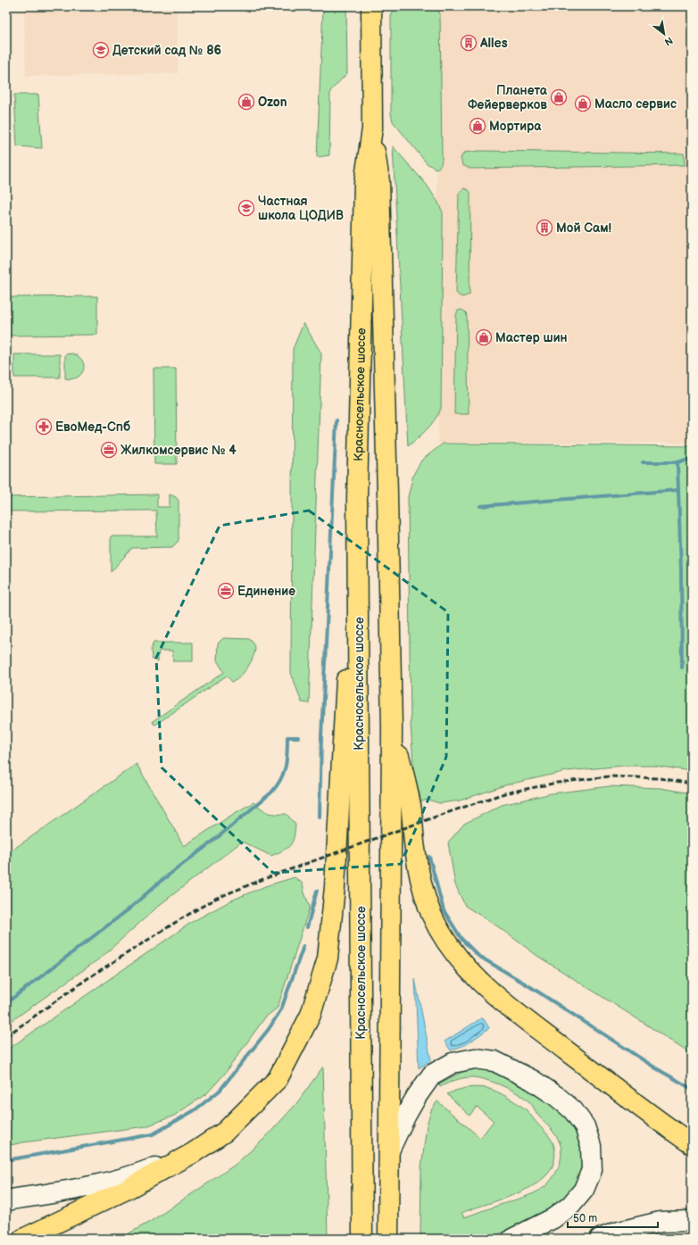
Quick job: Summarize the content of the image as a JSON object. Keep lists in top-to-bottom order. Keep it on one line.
{"streets":{"highway":["Красносельское шоссе"]},"places":{"building":["Alles","Мой Сам!"],"school or university":["Детский сад № 86","Частная школа ЦОДИВ"],"shop":["Планета Фейерверков","Ozon","Масло сервис","Мортира","Мастер шин"],"pharmacy":["ЕвоМед-Спб"],"office":["Жилкомсервис № 4","Единение"]},"scale_bar":"50 m","north":"bottom right"}
